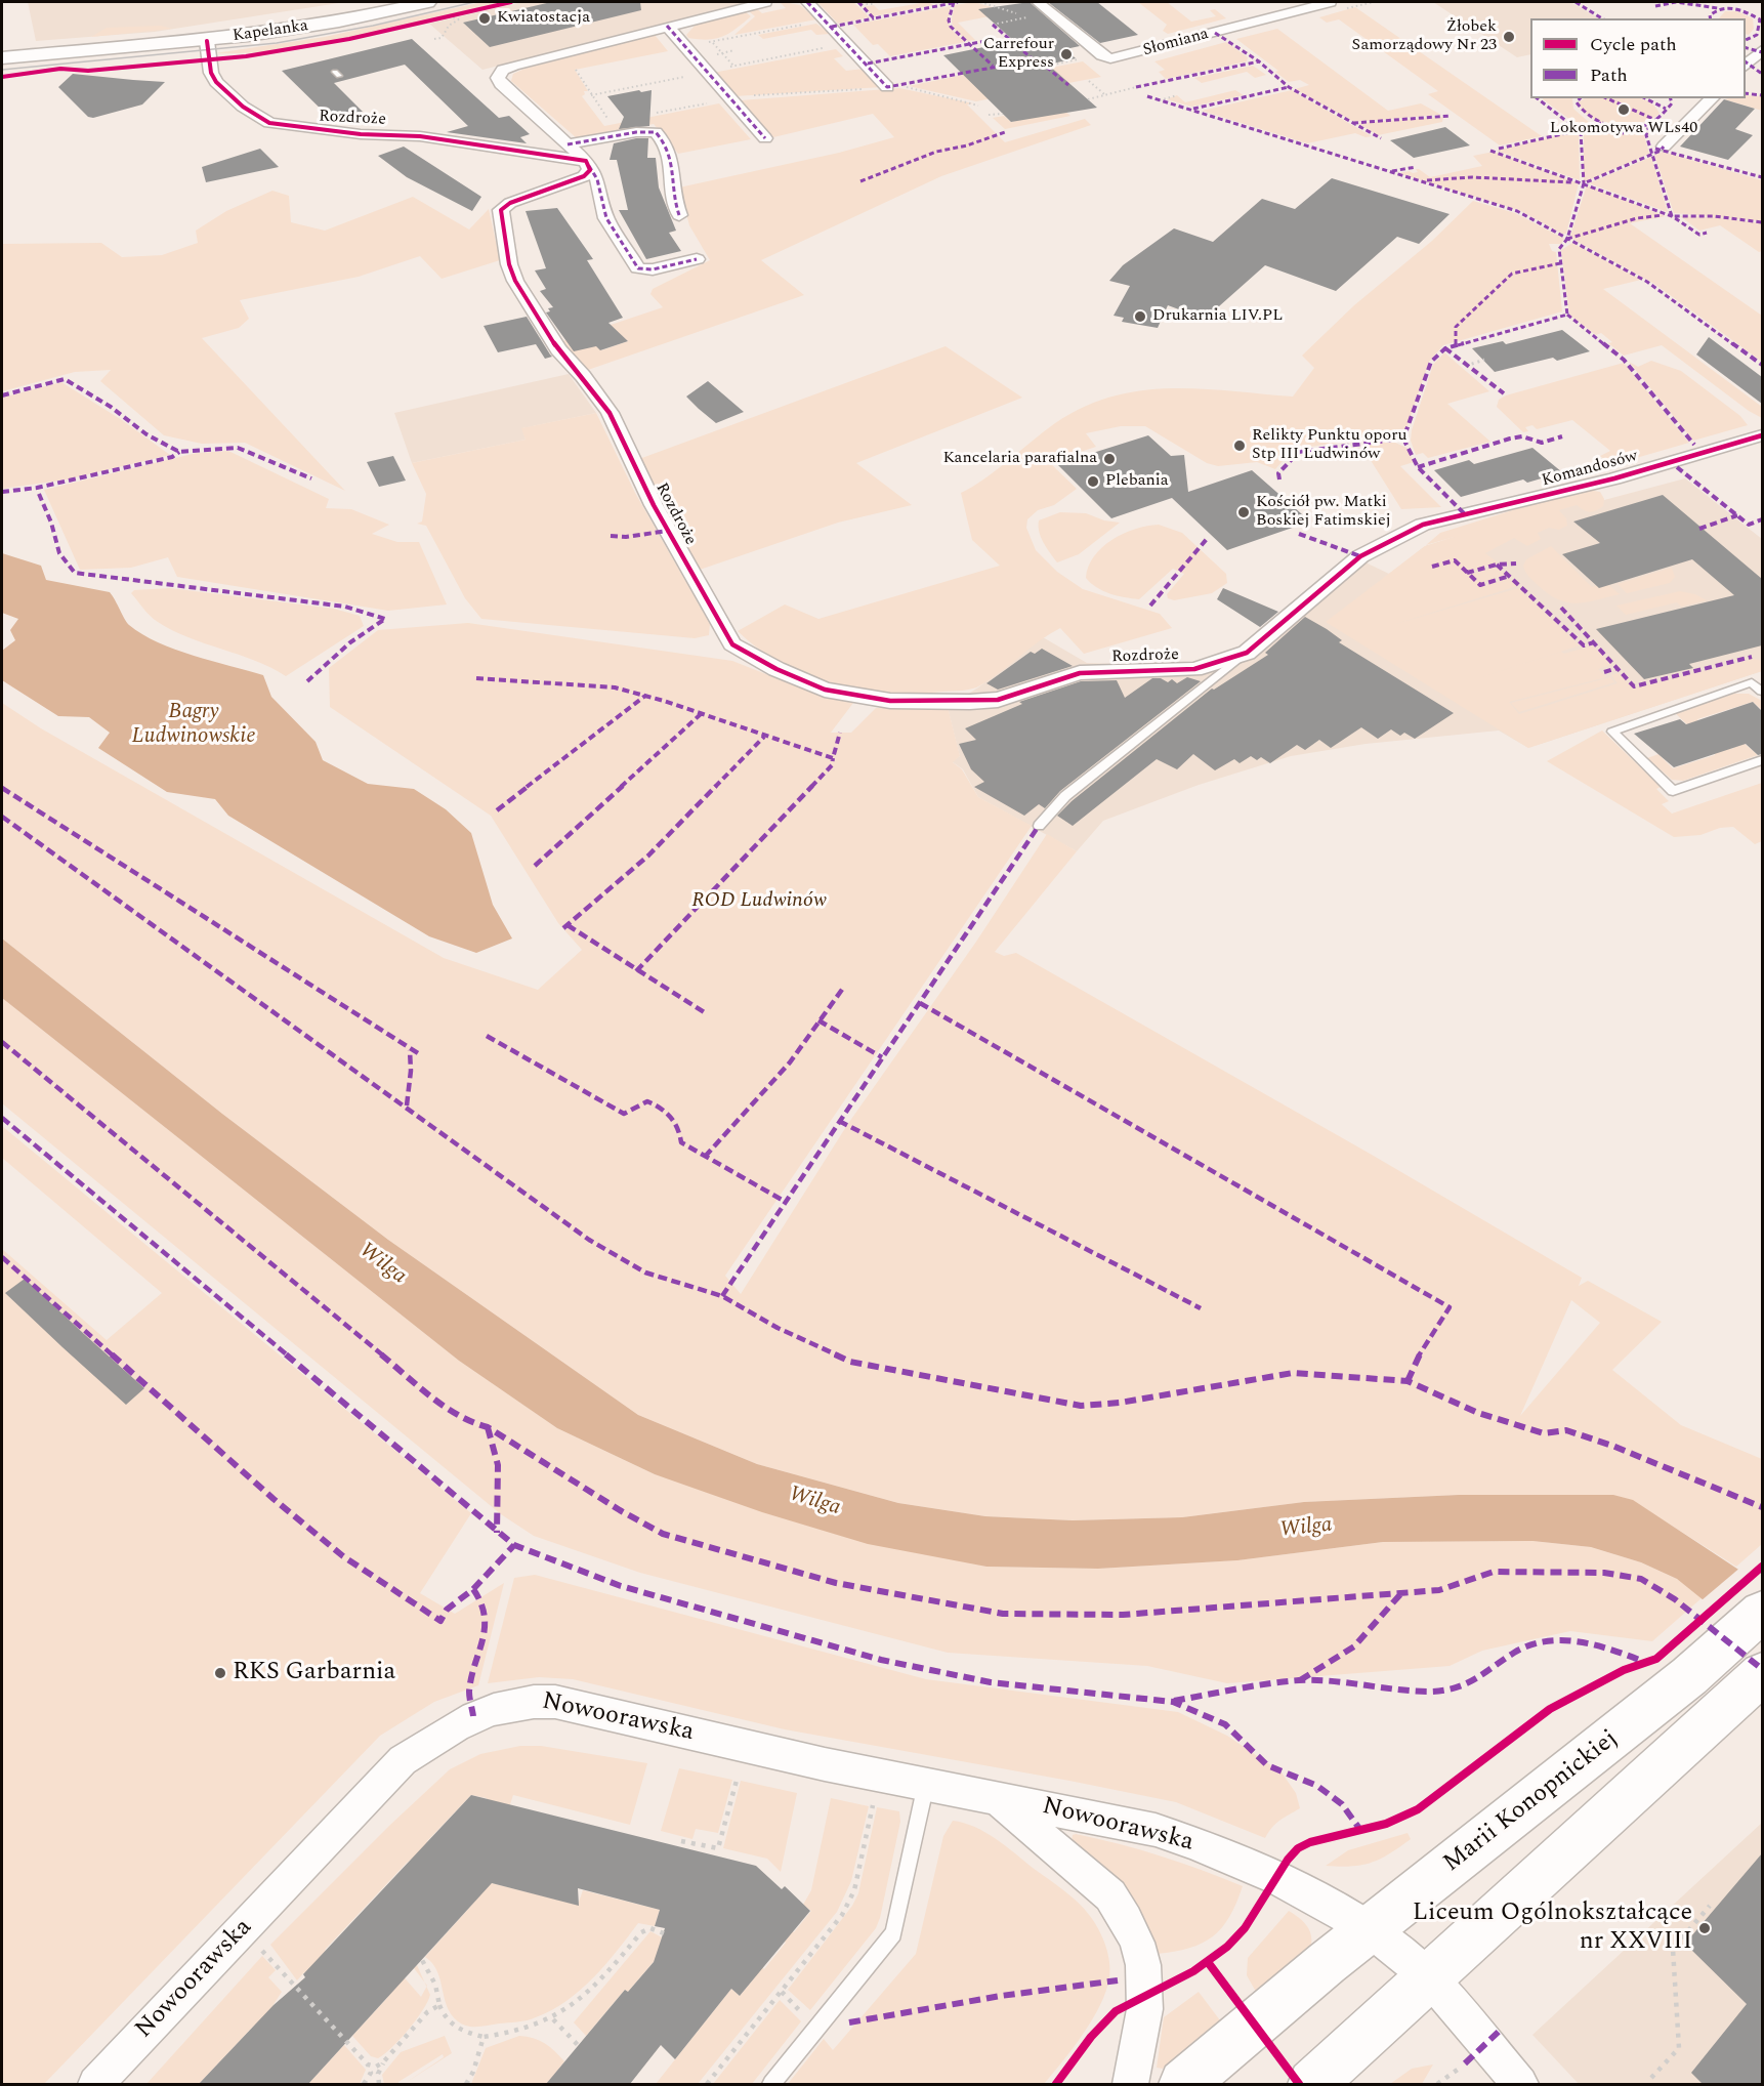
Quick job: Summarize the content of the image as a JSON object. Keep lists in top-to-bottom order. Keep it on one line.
{"streets":{"main road":["Kapelanka","Marii Konopnickiej"],"street":["Słomiana","Rozdroże","Komandosów","Nowoorawska"]},"crossings":[["Kapelanka","Rozdroże"],["Rozdroże","Komandosów"],["Nowoorawska","Marii Konopnickiej"]],"water":["Bagry Ludwinowskie","Wilga"],"parks":["ROD Ludwinów"],"places":["Kwiatostacja","Żłobek Samorządowy Nr 23","Carrefour Express","Lokomotywa WLs40","Drukarnia LIV.PL","Relikty Punktu oporu Stp III Ludwinów","Kancelaria parafialna","Plebania","Kościół pw. Matki Boskiej Fatimskiej","RKS Garbarnia","Liceum Ogólnokształcące nr XXVIII"],"legend":["Cycle path","Path"]}
